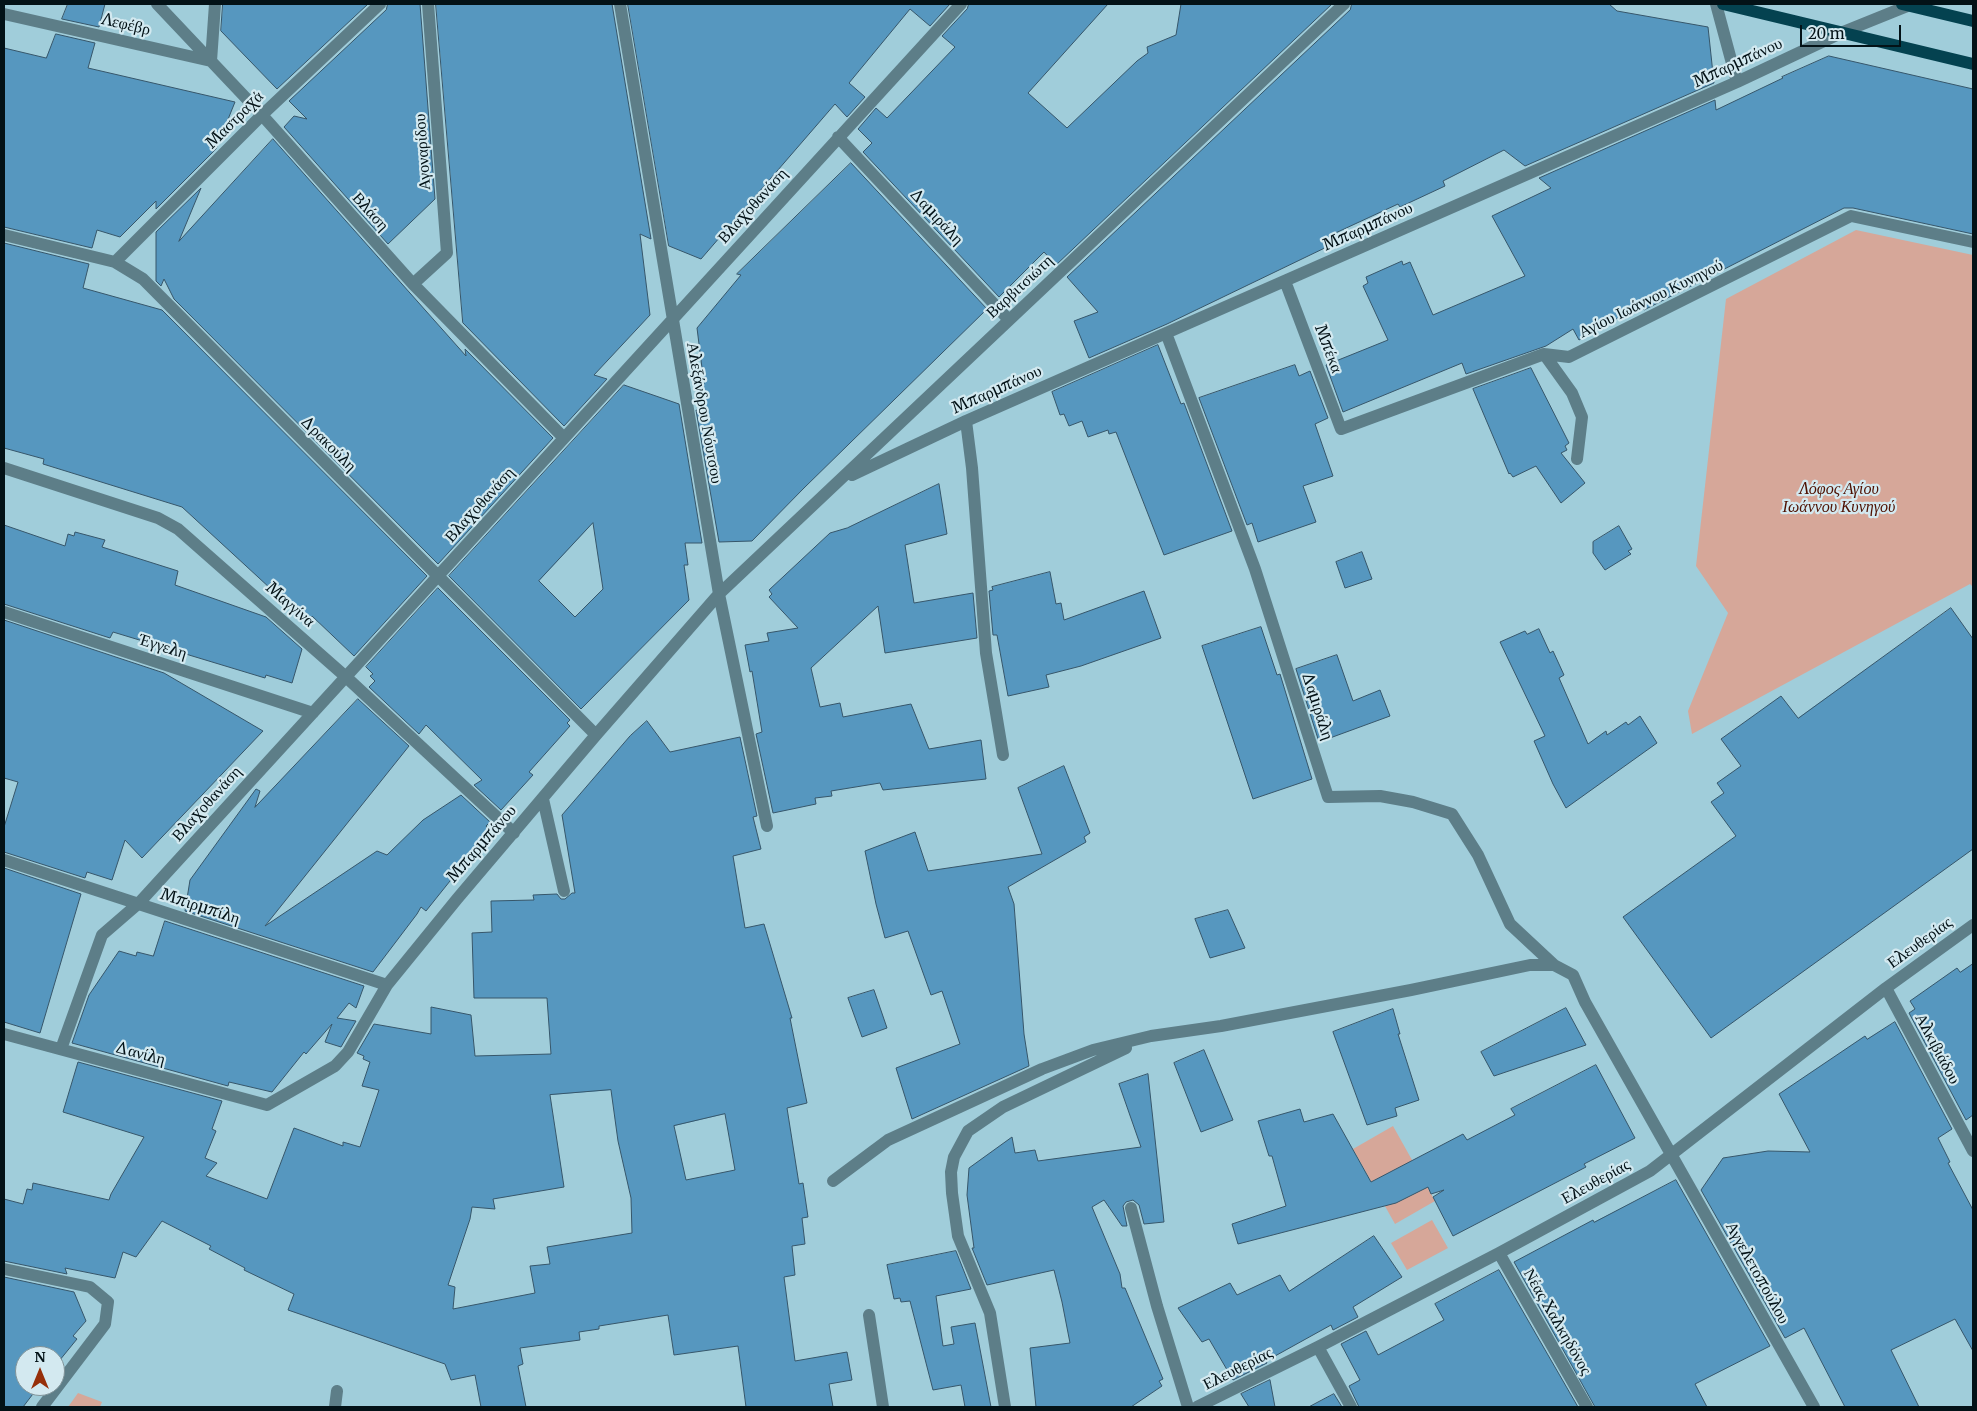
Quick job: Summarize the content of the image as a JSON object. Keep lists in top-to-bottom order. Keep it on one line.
{"streets":{"street":["Λεφέβρ","Μπαρμπάνου","Μαστραχά","Αγοναρίδου","Βλαχοθανάση","Βλάση","Δαμιράλη","Βαρβιτσιώτη","Αγίου Ιωάννου Κυνηγού","Μπέκα","Αλεξάνδρου Νόυτσου","Δρακούλη","Μαγγίνα","Έγγελη","Μπιρμπίλη","Ελευθερίας","Αλκιβιάδου","Δανίλη","Αγγελετοπούλου","Νέας Χαλκηδόνος"]},"crossings":[["Λεφέβρ","Βλάση"],["Μπαρμπάνου","Δαμιράλη"],["Μπαρμπάνου","Βαρβιτσιώτη"],["Μπαρμπάνου","Μπέκα"],["Μπαρμπάνου","Αλεξάνδρου Νόυτσου"],["Μπαρμπάνου","Δρακούλη"],["Μπαρμπάνου","Μαγγίνα"],["Μπαρμπάνου","Μπιρμπίλη"],["Μπαρμπάνου","Δανίλη"],["Μαστραχά","Βλάση"],["Μαστραχά","Δρακούλη"],["Αγοναρίδου","Βλάση"],["Βλαχοθανάση","Βλάση"],["Βλαχοθανάση","Δαμιράλη"],["Βλαχοθανάση","Αλεξάνδρου Νόυτσου"],["Βλαχοθανάση","Δρακούλη"],["Βλαχοθανάση","Μαγγίνα"],["Βλαχοθανάση","Έγγελη"],["Βλαχοθανάση","Μπιρμπίλη"],["Βλαχοθανάση","Δανίλη"],["Δαμιράλη","Βαρβιτσιώτη"],["Δαμιράλη","Αγγελετοπούλου"],["Βαρβιτσιώτη","Αλεξάνδρου Νόυτσου"],["Αγίου Ιωάννου Κυνηγού","Μπέκα"],["Ελευθερίας","Αλκιβιάδου"],["Ελευθερίας","Αγγελετοπούλου"],["Ελευθερίας","Νέας Χαλκηδόνος"]],"parks":["Λόφος Αγίου Ιωάννου Κυνηγού"],"scale_bar":"20 m","north":"top"}
